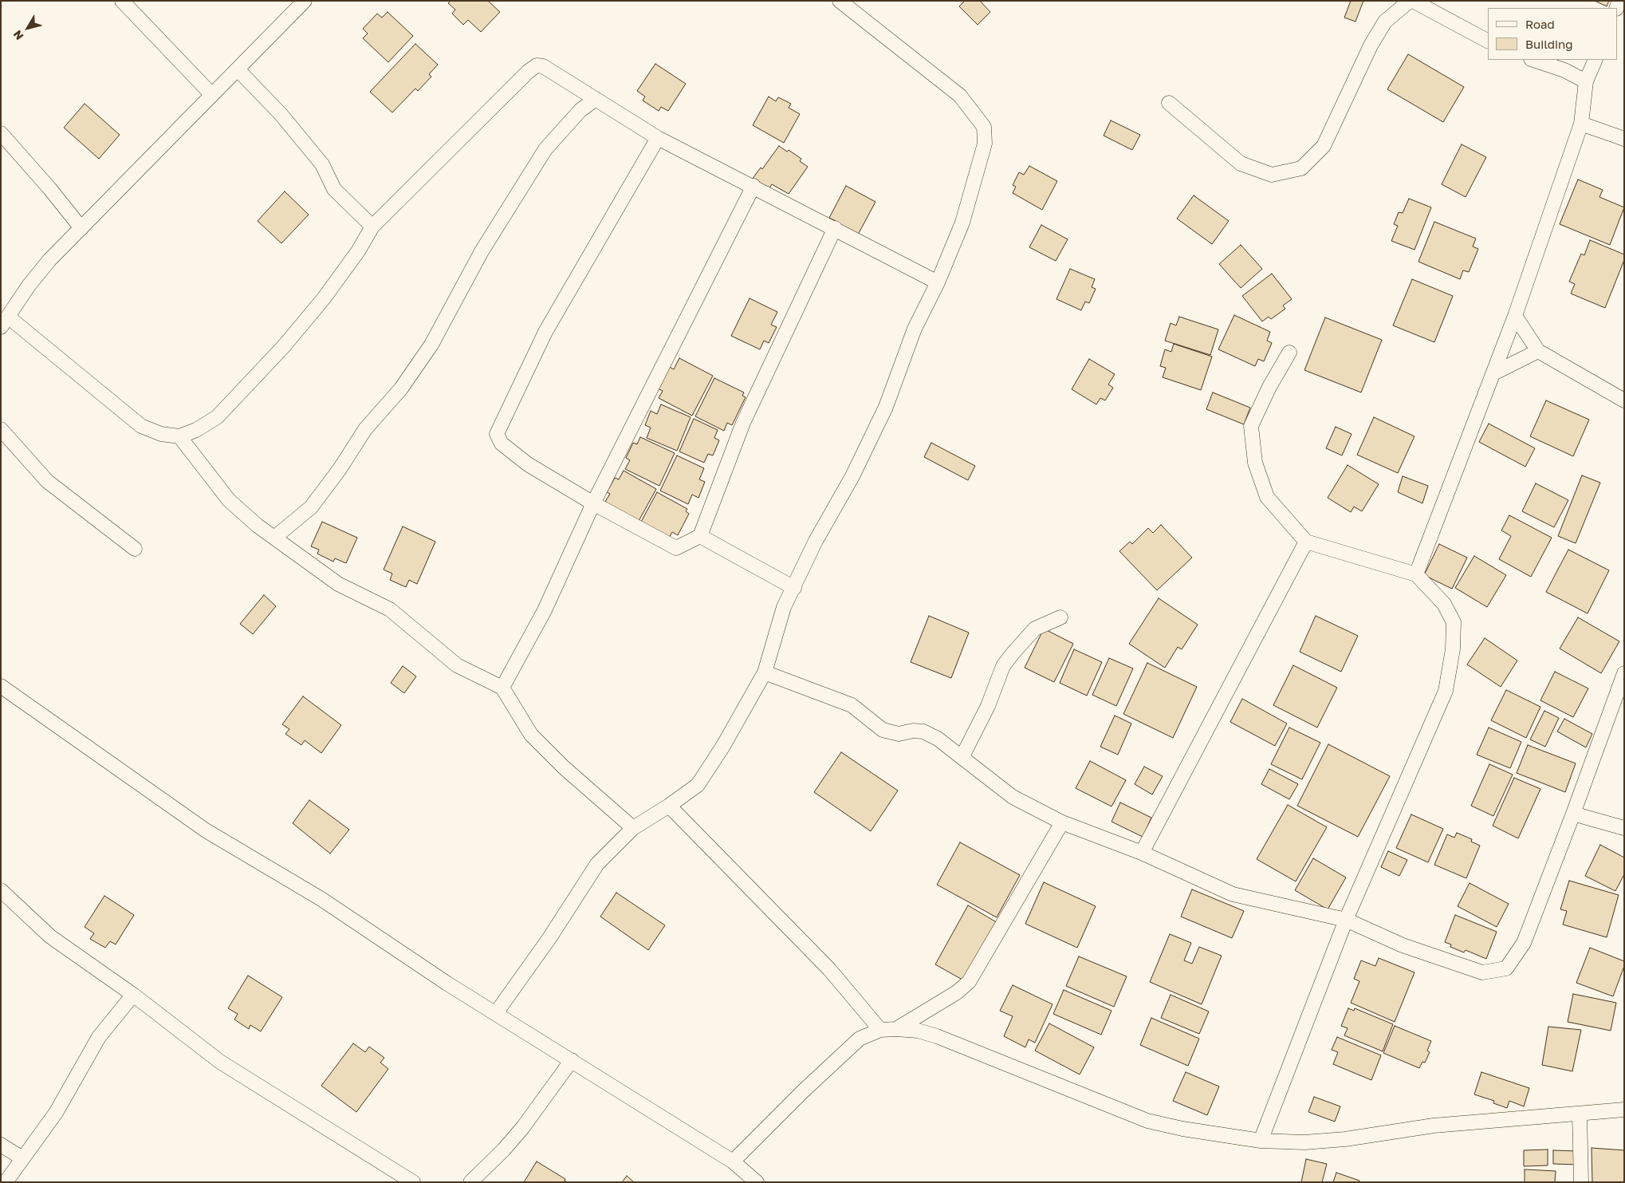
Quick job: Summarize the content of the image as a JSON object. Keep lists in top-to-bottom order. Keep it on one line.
{"legend":["Road","Building"],"north":"bottom left"}
